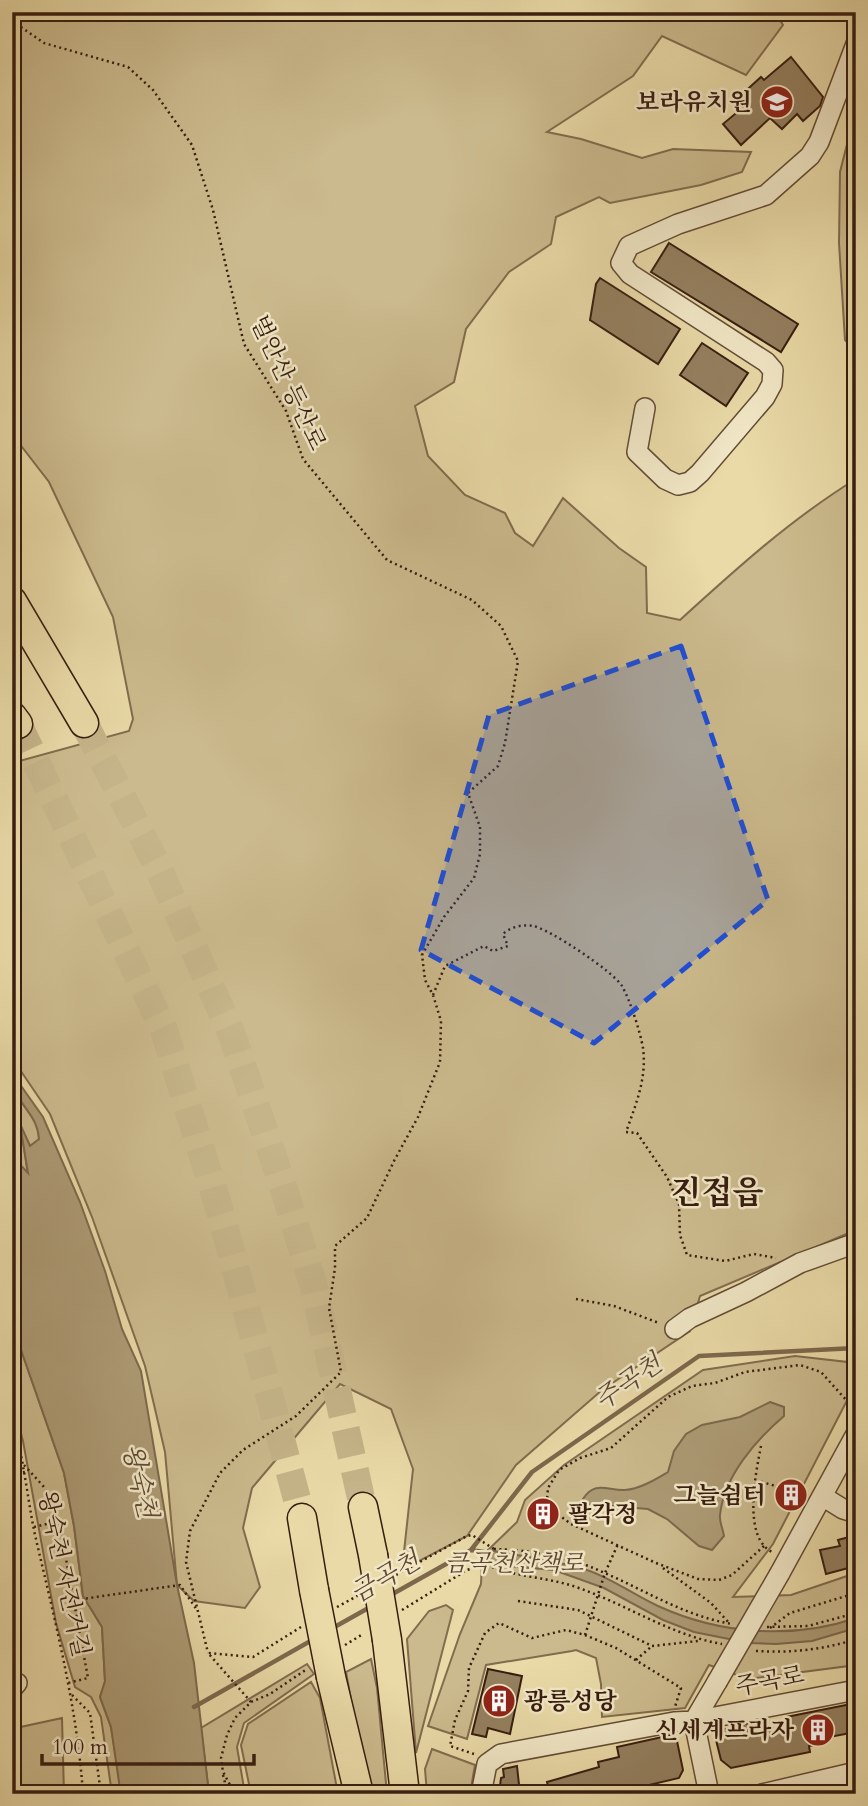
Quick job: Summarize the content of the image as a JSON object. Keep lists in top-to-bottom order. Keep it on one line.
{"streets":{"street":["주곡로"],"path":["벌안산 등산로","왕숙천 자전거길"]},"districts":["진접읍"],"water":["주곡천","왕숙천","금곡천"],"parks":["금곡천산책로"],"places":{"school or university":["보라유치원"],"building":["그늘쉼터","팔각정","광릉성당","신세계프라자"]},"scale_bar":"100 m"}
